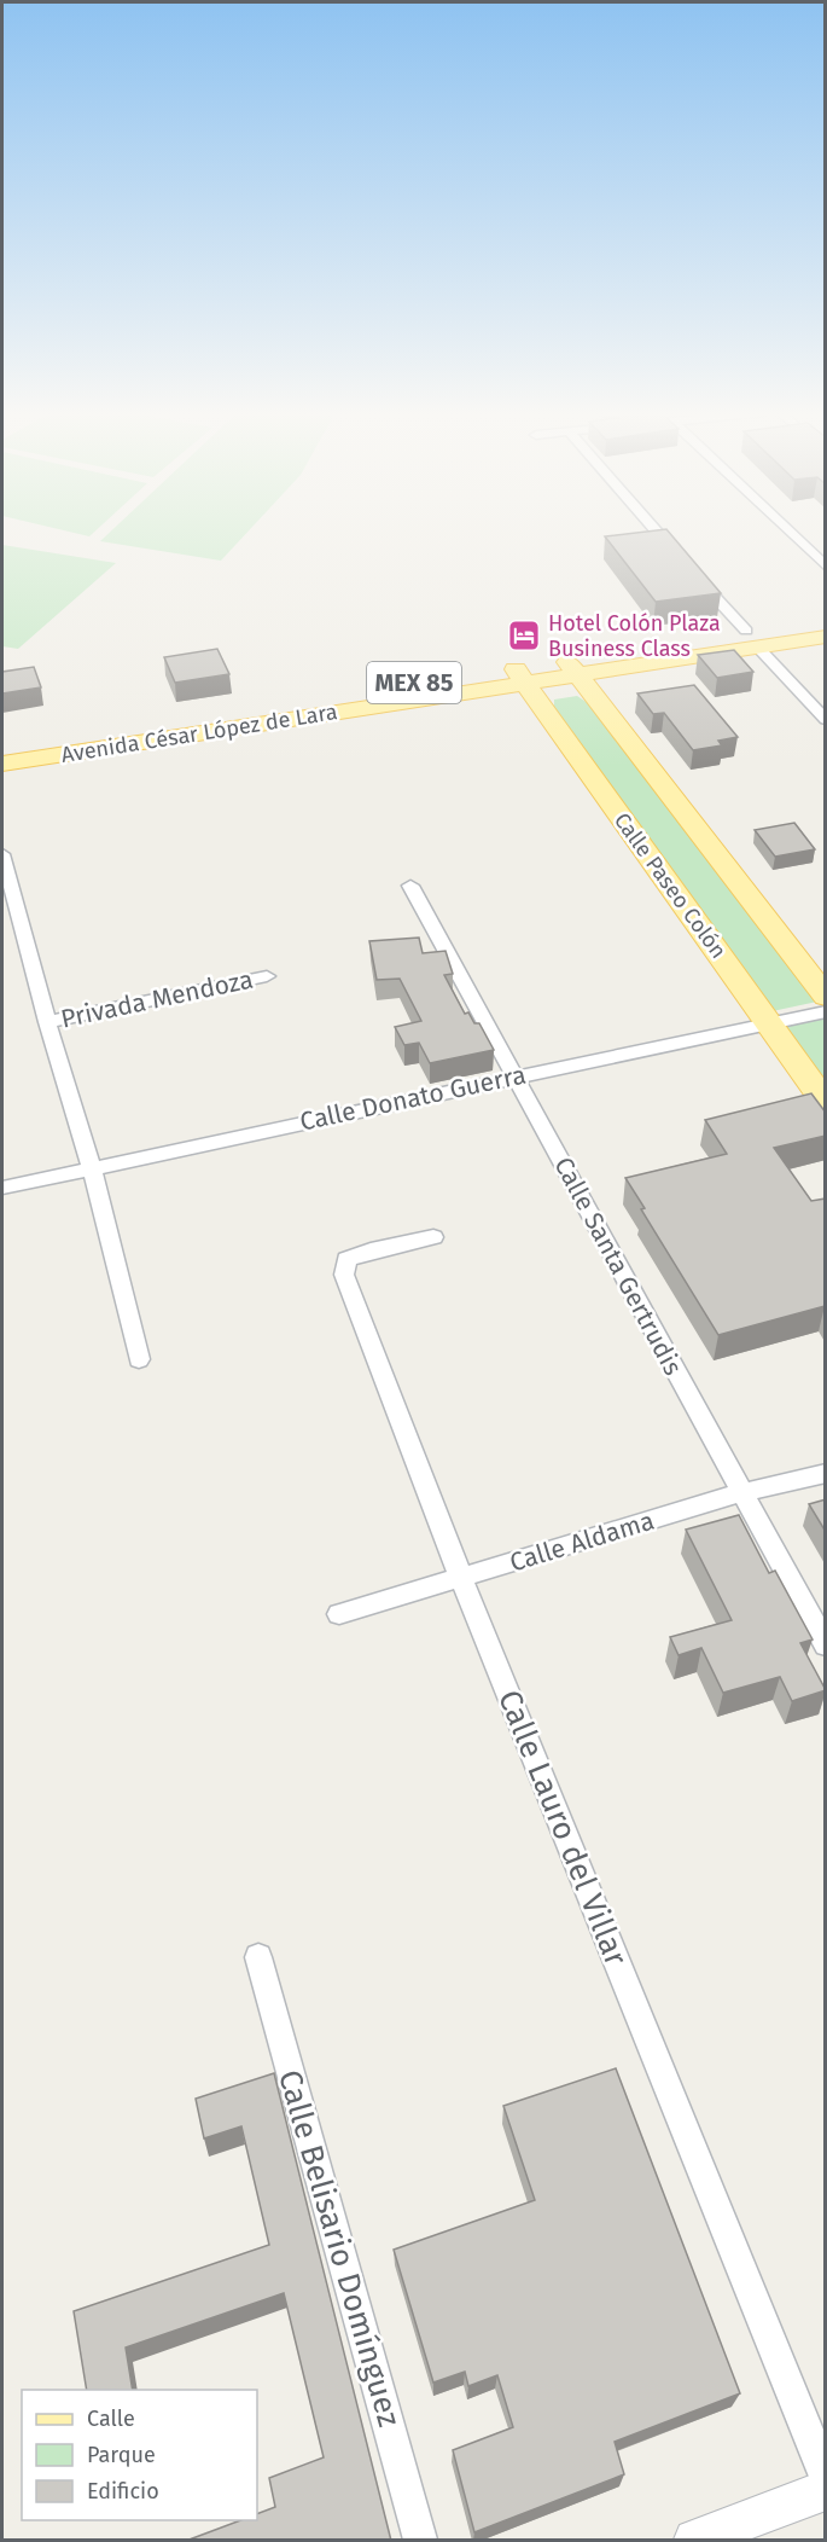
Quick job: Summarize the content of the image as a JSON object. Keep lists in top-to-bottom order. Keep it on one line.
{"streets":{"main road":["MEX 85","Avenida César López de Lara","Calle Paseo Colón"],"street":["Privada Mendoza","Calle Donato Guerra","Calle Santa Gertrudis","Calle Aldama","Calle Lauro del Villar","Calle Belisario Domínguez"]},"crossings":[["Avenida César López de Lara","Calle Paseo Colón"],["Calle Paseo Colón","Calle Donato Guerra"],["Calle Donato Guerra","Calle Santa Gertrudis"],["Calle Santa Gertrudis","Calle Aldama"],["Calle Aldama","Calle Lauro del Villar"]],"places":{"hotel":["Hotel Colón Plaza Business Class"]},"legend":["Calle","Parque","Edificio"]}
